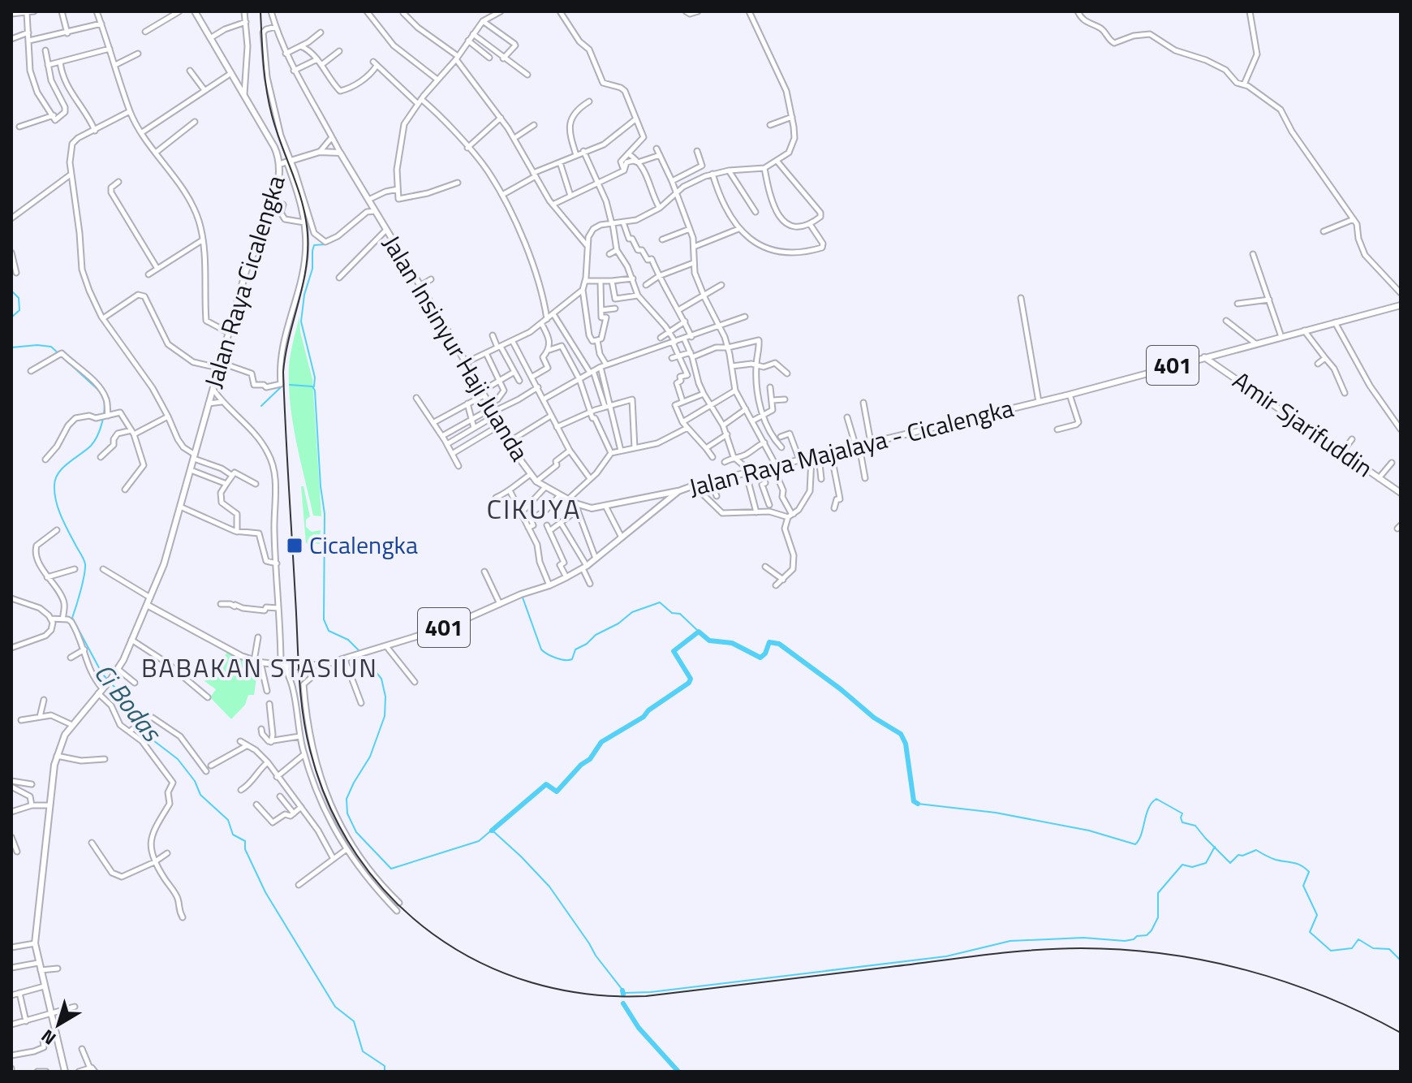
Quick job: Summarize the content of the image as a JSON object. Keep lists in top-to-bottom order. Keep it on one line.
{"streets":{"main road":["Jalan Raya Cicalengka","Jalan Insinyur Haji Juanda","401","Amir Sjarifuddin","Jalan Raya Majalaya - Cicalengka"]},"crossings":[["Jalan Raya Cicalengka","Jalan Raya Majalaya - Cicalengka"],["Jalan Insinyur Haji Juanda","Jalan Raya Majalaya - Cicalengka"],["Amir Sjarifuddin","Jalan Raya Majalaya - Cicalengka"]],"districts":["CIKUYA","BABAKAN STASIUN"],"water":["Ci Bodas"],"places":{"transit":["Cicalengka"]},"north":"bottom left"}
